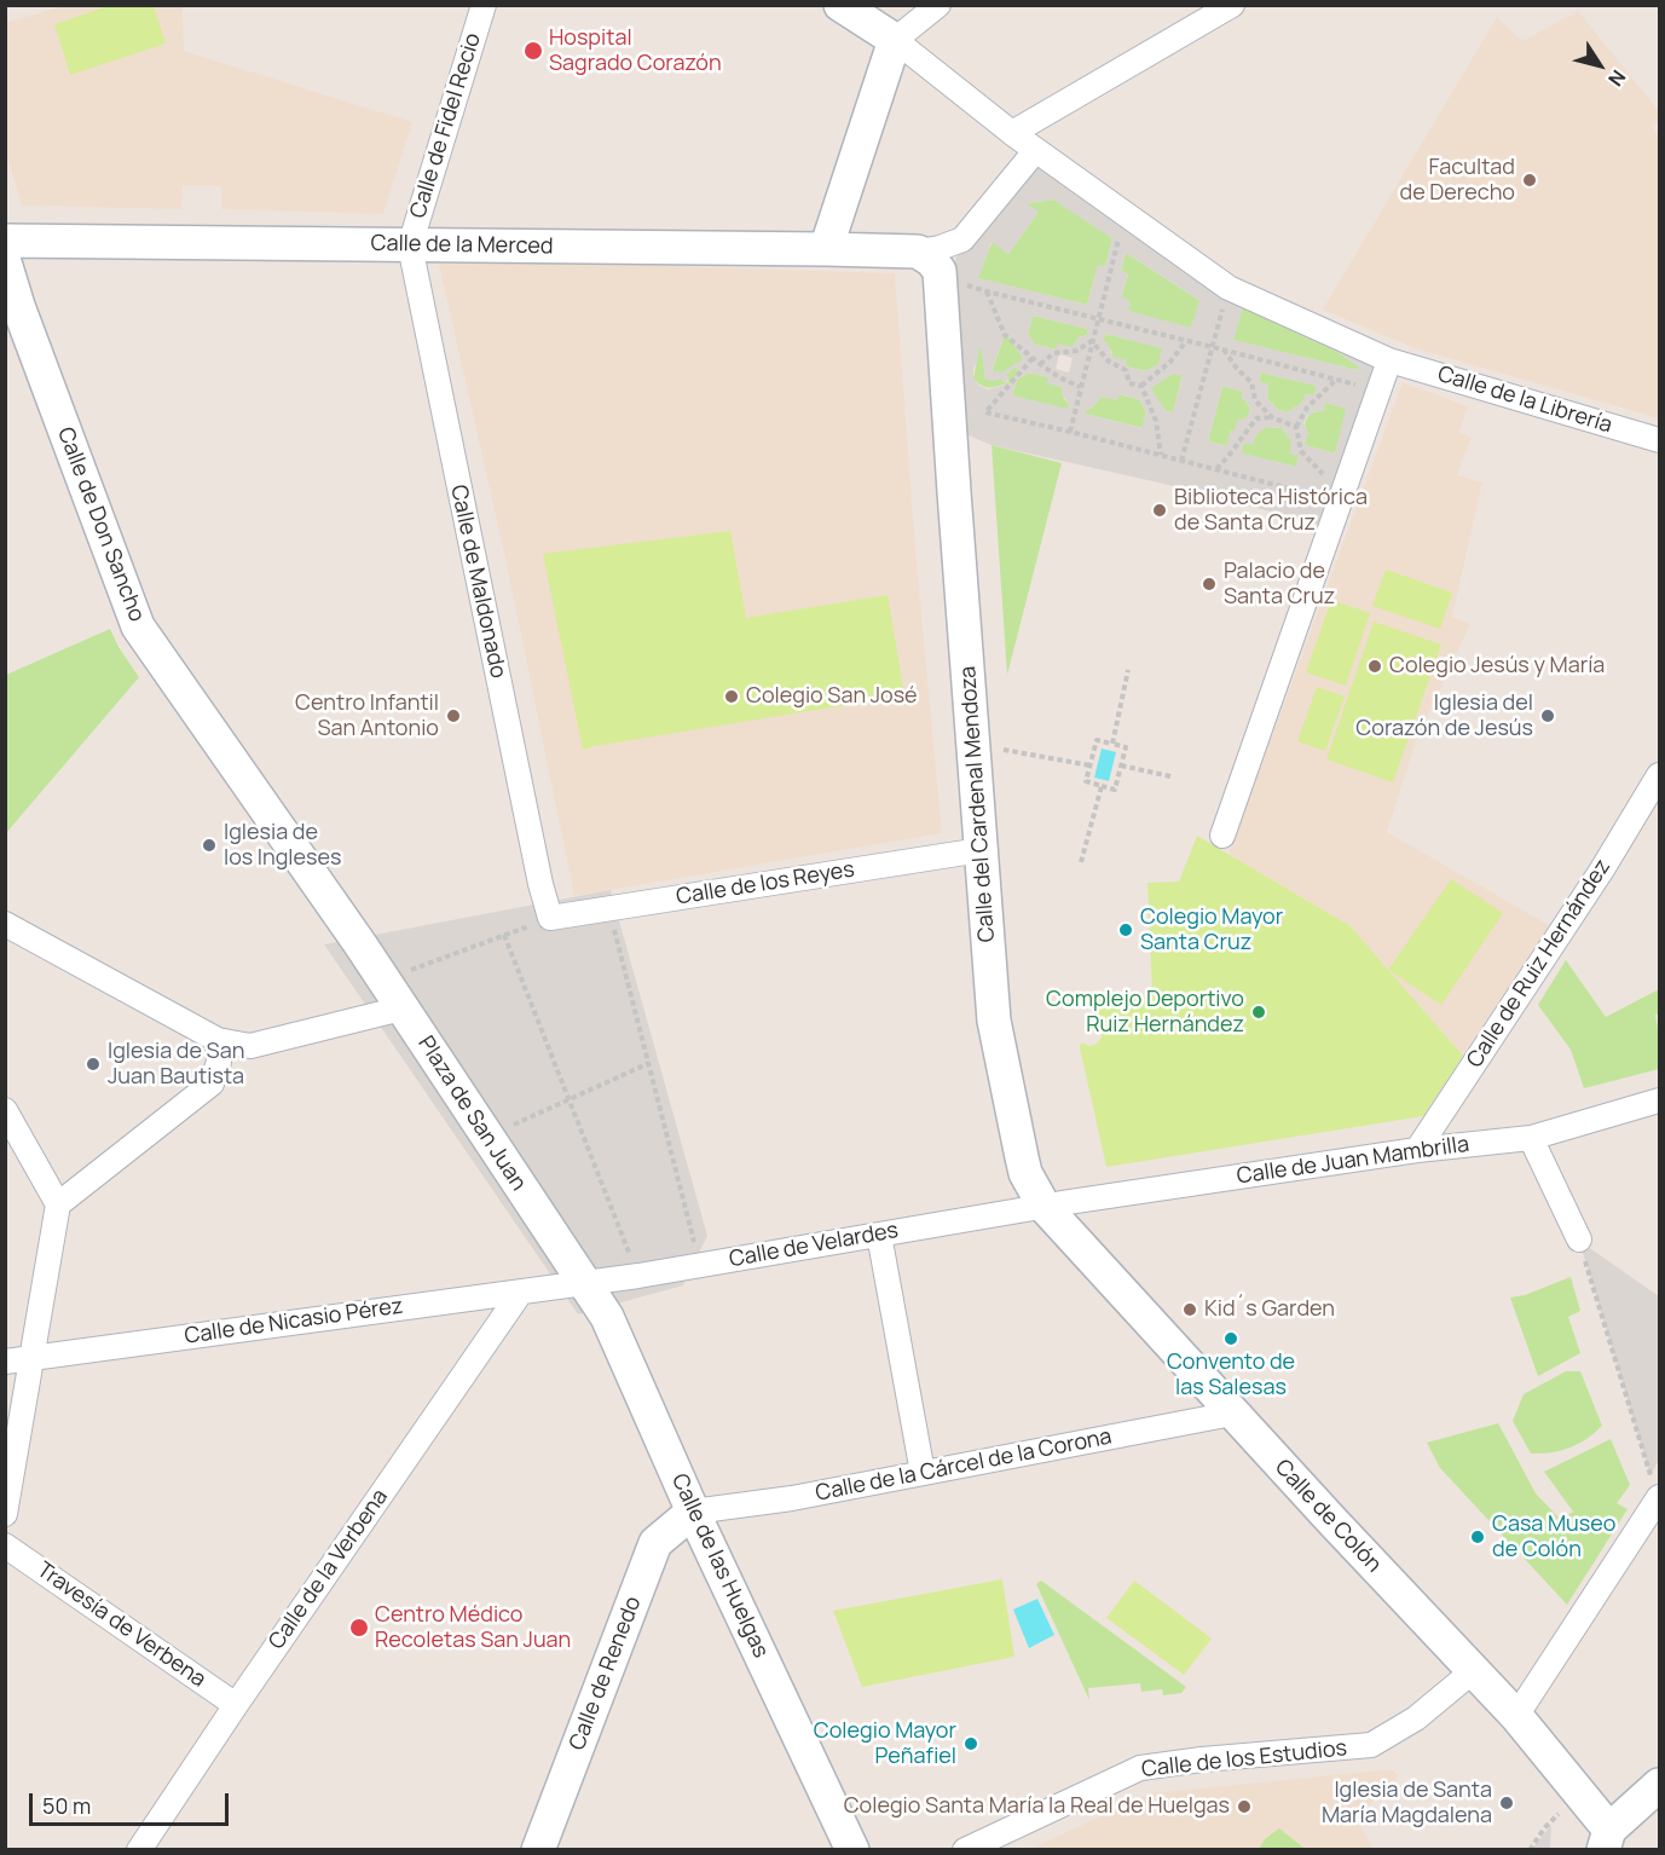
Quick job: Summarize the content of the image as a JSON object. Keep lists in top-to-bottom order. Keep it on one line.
{"streets":{"street":["Calle de Fidel Recio","Calle de la Merced","Calle de la Librería","Calle de Don Sancho","Calle de Maldonado","Calle del Cardenal Mendoza","Calle de los Reyes","Calle de Ruiz Hernández","Plaza de San Juan","Calle de Juan Mambrilla","Calle de Velardes","Calle de Nicasio Pérez","Calle de la Cárcel de la Corona","Calle de Colón","Calle de las Huelgas","Calle de la Verbena","Travesía de Verbena","Calle de Renedo","Calle de los Estudios"]},"crossings":[["Calle de Fidel Recio","Calle de la Merced"],["Calle de Fidel Recio","Calle de Maldonado"],["Calle de la Merced","Calle de Maldonado"],["Calle de la Merced","Calle del Cardenal Mendoza"],["Calle de Don Sancho","Plaza de San Juan"],["Calle de Maldonado","Calle de los Reyes"],["Calle del Cardenal Mendoza","Calle de los Reyes"],["Calle del Cardenal Mendoza","Calle de Juan Mambrilla"],["Calle del Cardenal Mendoza","Calle de Velardes"],["Calle del Cardenal Mendoza","Calle de Colón"],["Calle de Ruiz Hernández","Calle de Juan Mambrilla"],["Plaza de San Juan","Calle de Velardes"],["Plaza de San Juan","Calle de Nicasio Pérez"],["Plaza de San Juan","Calle de las Huelgas"],["Calle de Juan Mambrilla","Calle de Velardes"],["Calle de Juan Mambrilla","Calle de Colón"],["Calle de Velardes","Calle de Nicasio Pérez"],["Calle de Velardes","Calle de Colón"],["Calle de Velardes","Calle de las Huelgas"],["Calle de Nicasio Pérez","Calle de las Huelgas"],["Calle de Nicasio Pérez","Calle de la Verbena"],["Calle de la Cárcel de la Corona","Calle de Colón"],["Calle de la Cárcel de la Corona","Calle de las Huelgas"],["Calle de la Cárcel de la Corona","Calle de Renedo"],["Calle de Colón","Calle de los Estudios"],["Calle de las Huelgas","Calle de Renedo"],["Calle de la Verbena","Travesía de Verbena"]],"places":["Hospital Sagrado Corazón","Facultad de Derecho","Biblioteca Histórica de Santa Cruz","Palacio de Santa Cruz","Colegio Jesús y María","Colegio San José","Centro Infantil San Antonio","Iglesia del Corazón de Jesús","Iglesia de los Ingleses","Colegio Mayor Santa Cruz","Complejo Deportivo Ruiz Hernández","Iglesia de San Juan Bautista","Kid´s Garden","Convento de las Salesas","Casa Museo de Colón","Centro Médico Recoletas San Juan","Colegio Mayor Peñafiel","Iglesia de Santa María Magdalena","Colegio Santa María la Real de Huelgas"],"scale_bar":"50 m","north":"bottom right"}
